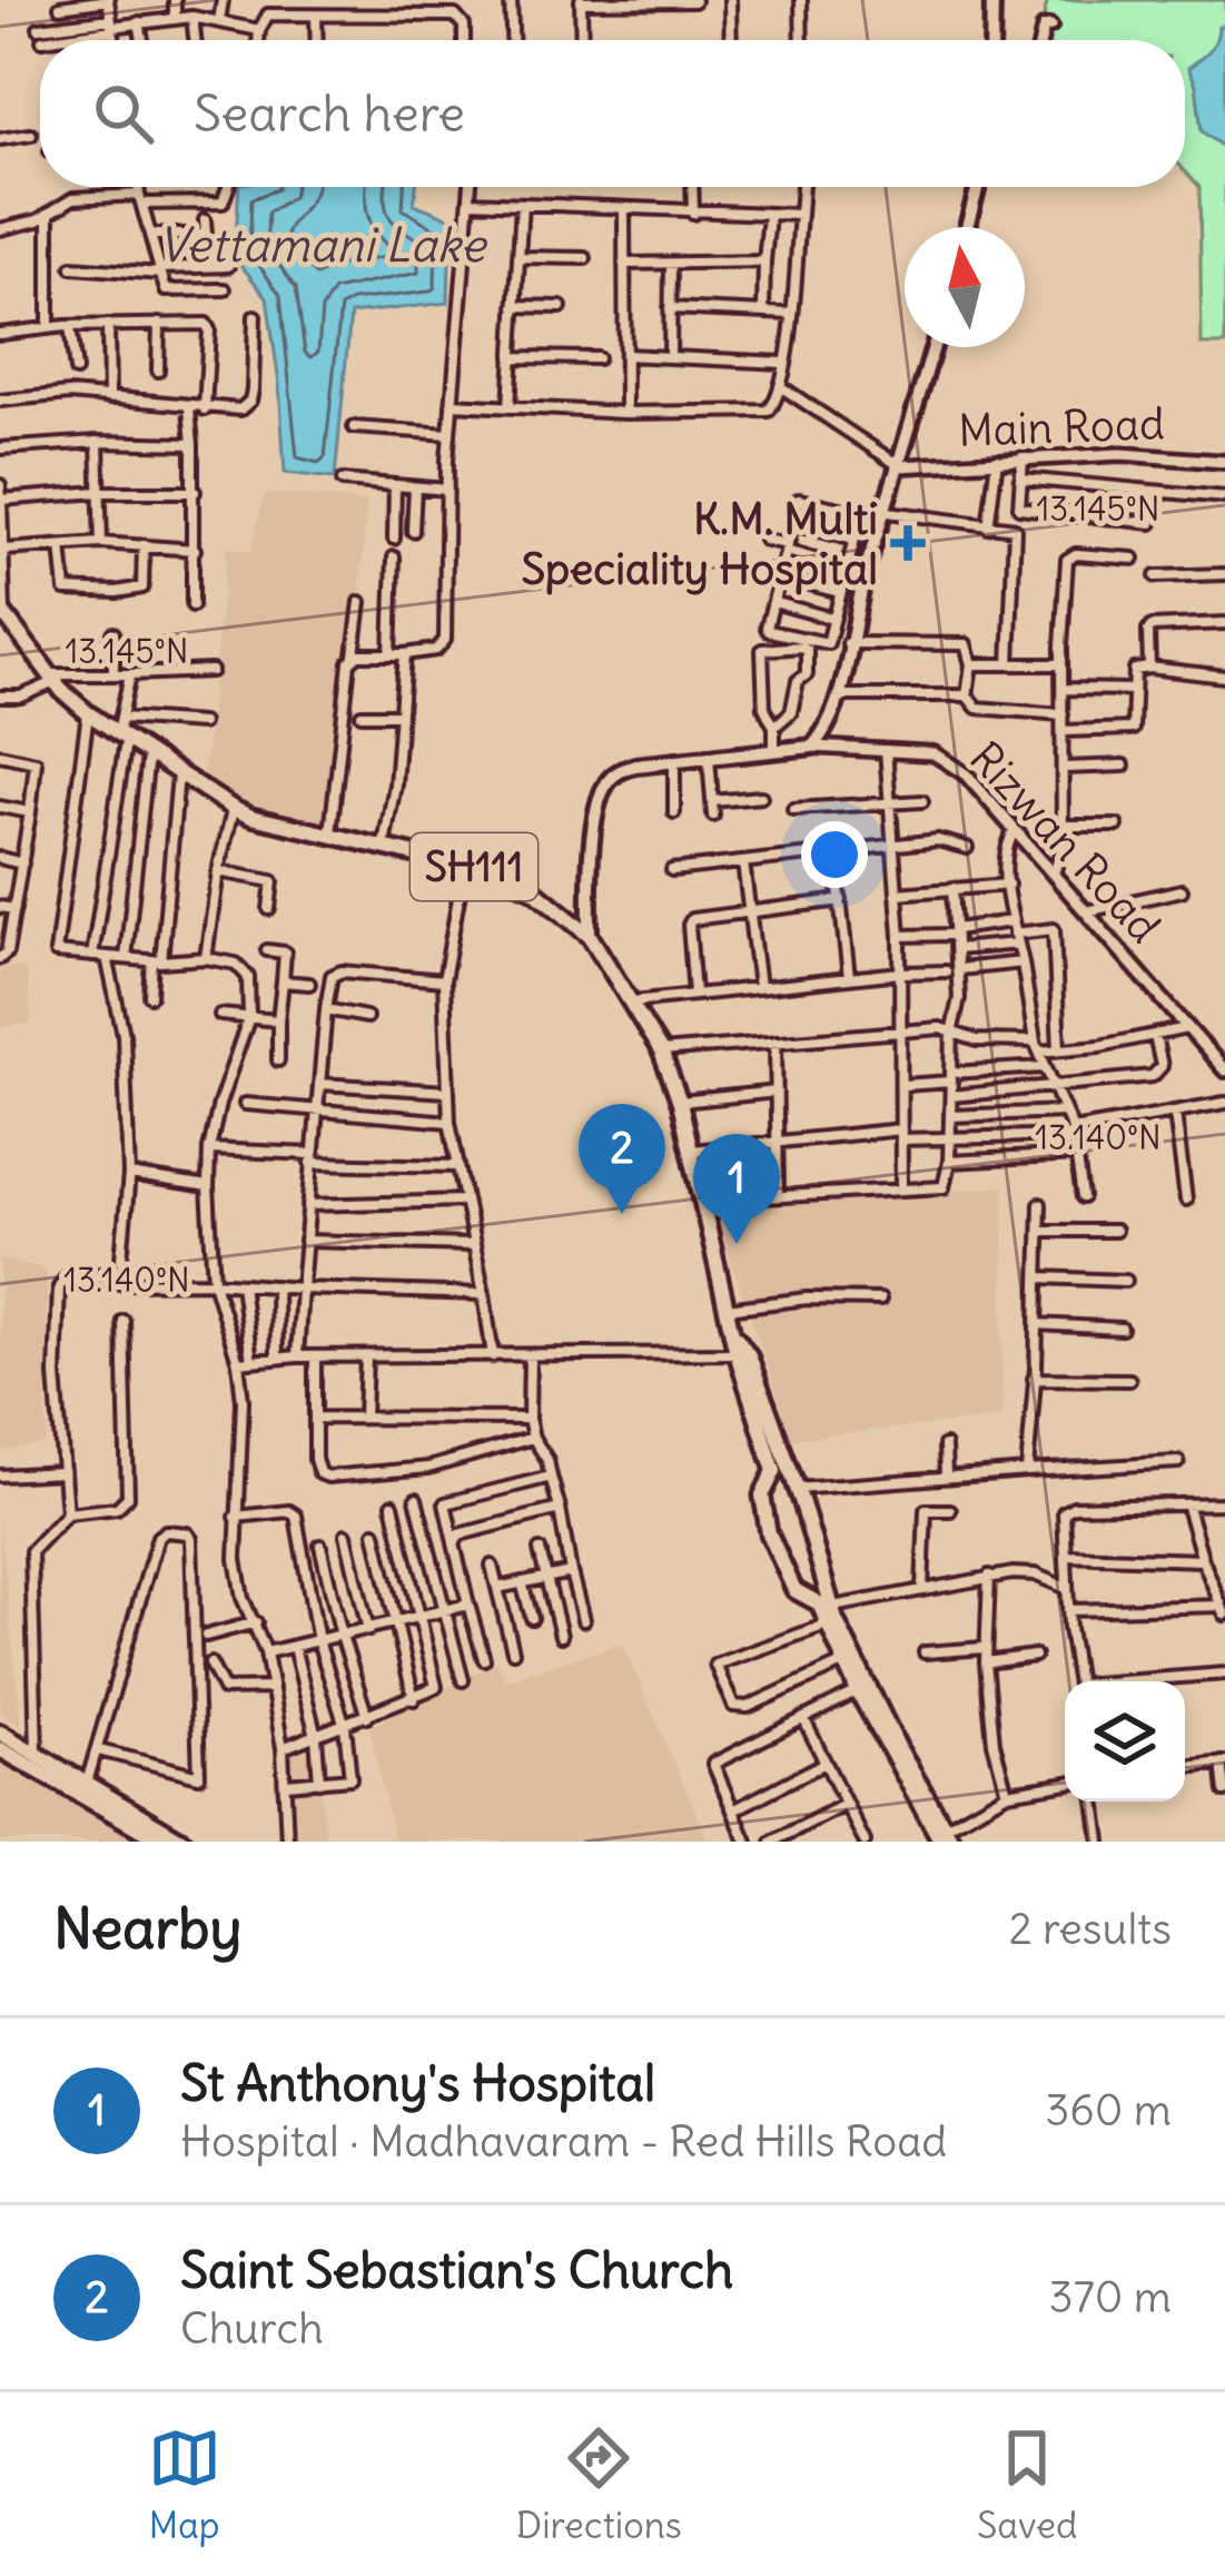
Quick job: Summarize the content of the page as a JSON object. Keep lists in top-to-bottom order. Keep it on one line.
{"streets":{"main road":["SH111"],"street":["Main Road","Rizwan Road"]},"water":["Vettamani Lake"],"places":{"health":["K.M. Multi Speciality Hospital"]},"north":"top","page":{"search":"Search here","pins":["2","1"],"heading":["Nearby","2 results"],"list":[{"mark":"1","name":"St Anthony's Hospital","note":"Hospital · Madhavaram - Red Hills Road","value":"360 m"},{"mark":"2","name":"Saint Sebastian's Church","note":"Church","value":"370 m"}],"nav":["Map","Directions","Saved"]},"coordinates":["13.145°N","13.140°N"]}
